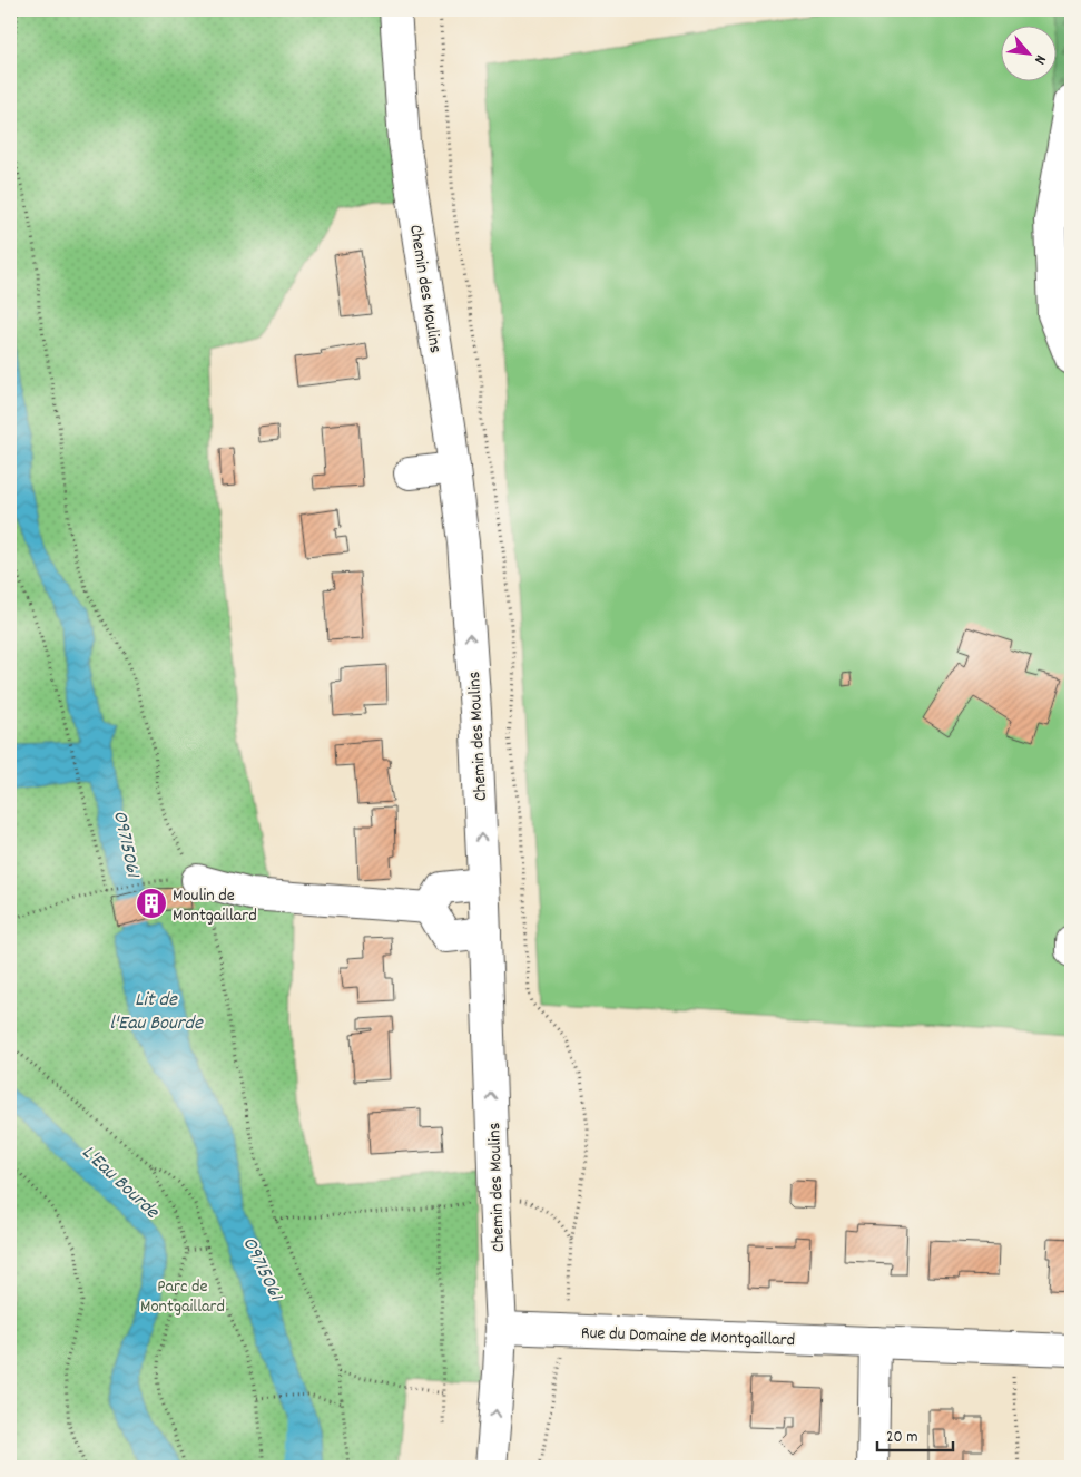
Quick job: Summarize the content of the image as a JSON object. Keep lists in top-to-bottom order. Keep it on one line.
{"streets":{"street":["Chemin des Moulins","Rue du Domaine de Montgaillard"]},"crossings":[["Chemin des Moulins","Rue du Domaine de Montgaillard"]],"one_way":["Chemin des Moulins"],"water":["O9715061","Lit de l'Eau Bourde","L'Eau Bourde"],"parks":["Parc de Montgaillard"],"places":{"building":["Moulin de Montgaillard"]},"scale_bar":"20 m","north":"bottom right"}
